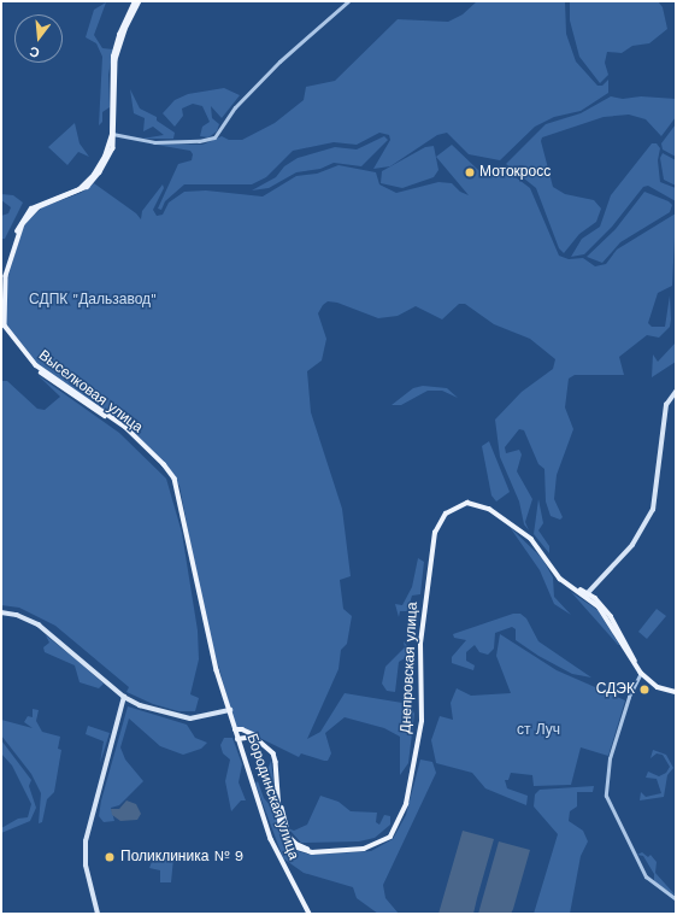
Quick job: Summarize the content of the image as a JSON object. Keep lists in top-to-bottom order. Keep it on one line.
{"streets":{"main road":["Выселковая улица","Днепровская улица","Бородинская улица"]},"crossings":[["Выселковая улица","Бородинская улица"],["Днепровская улица","Бородинская улица"]],"parks":["СДПК \"Дальзавод\"","ст Луч"],"places":["Мотокросс","СДЭК","Поликлиника № 9"],"north":"bottom"}
